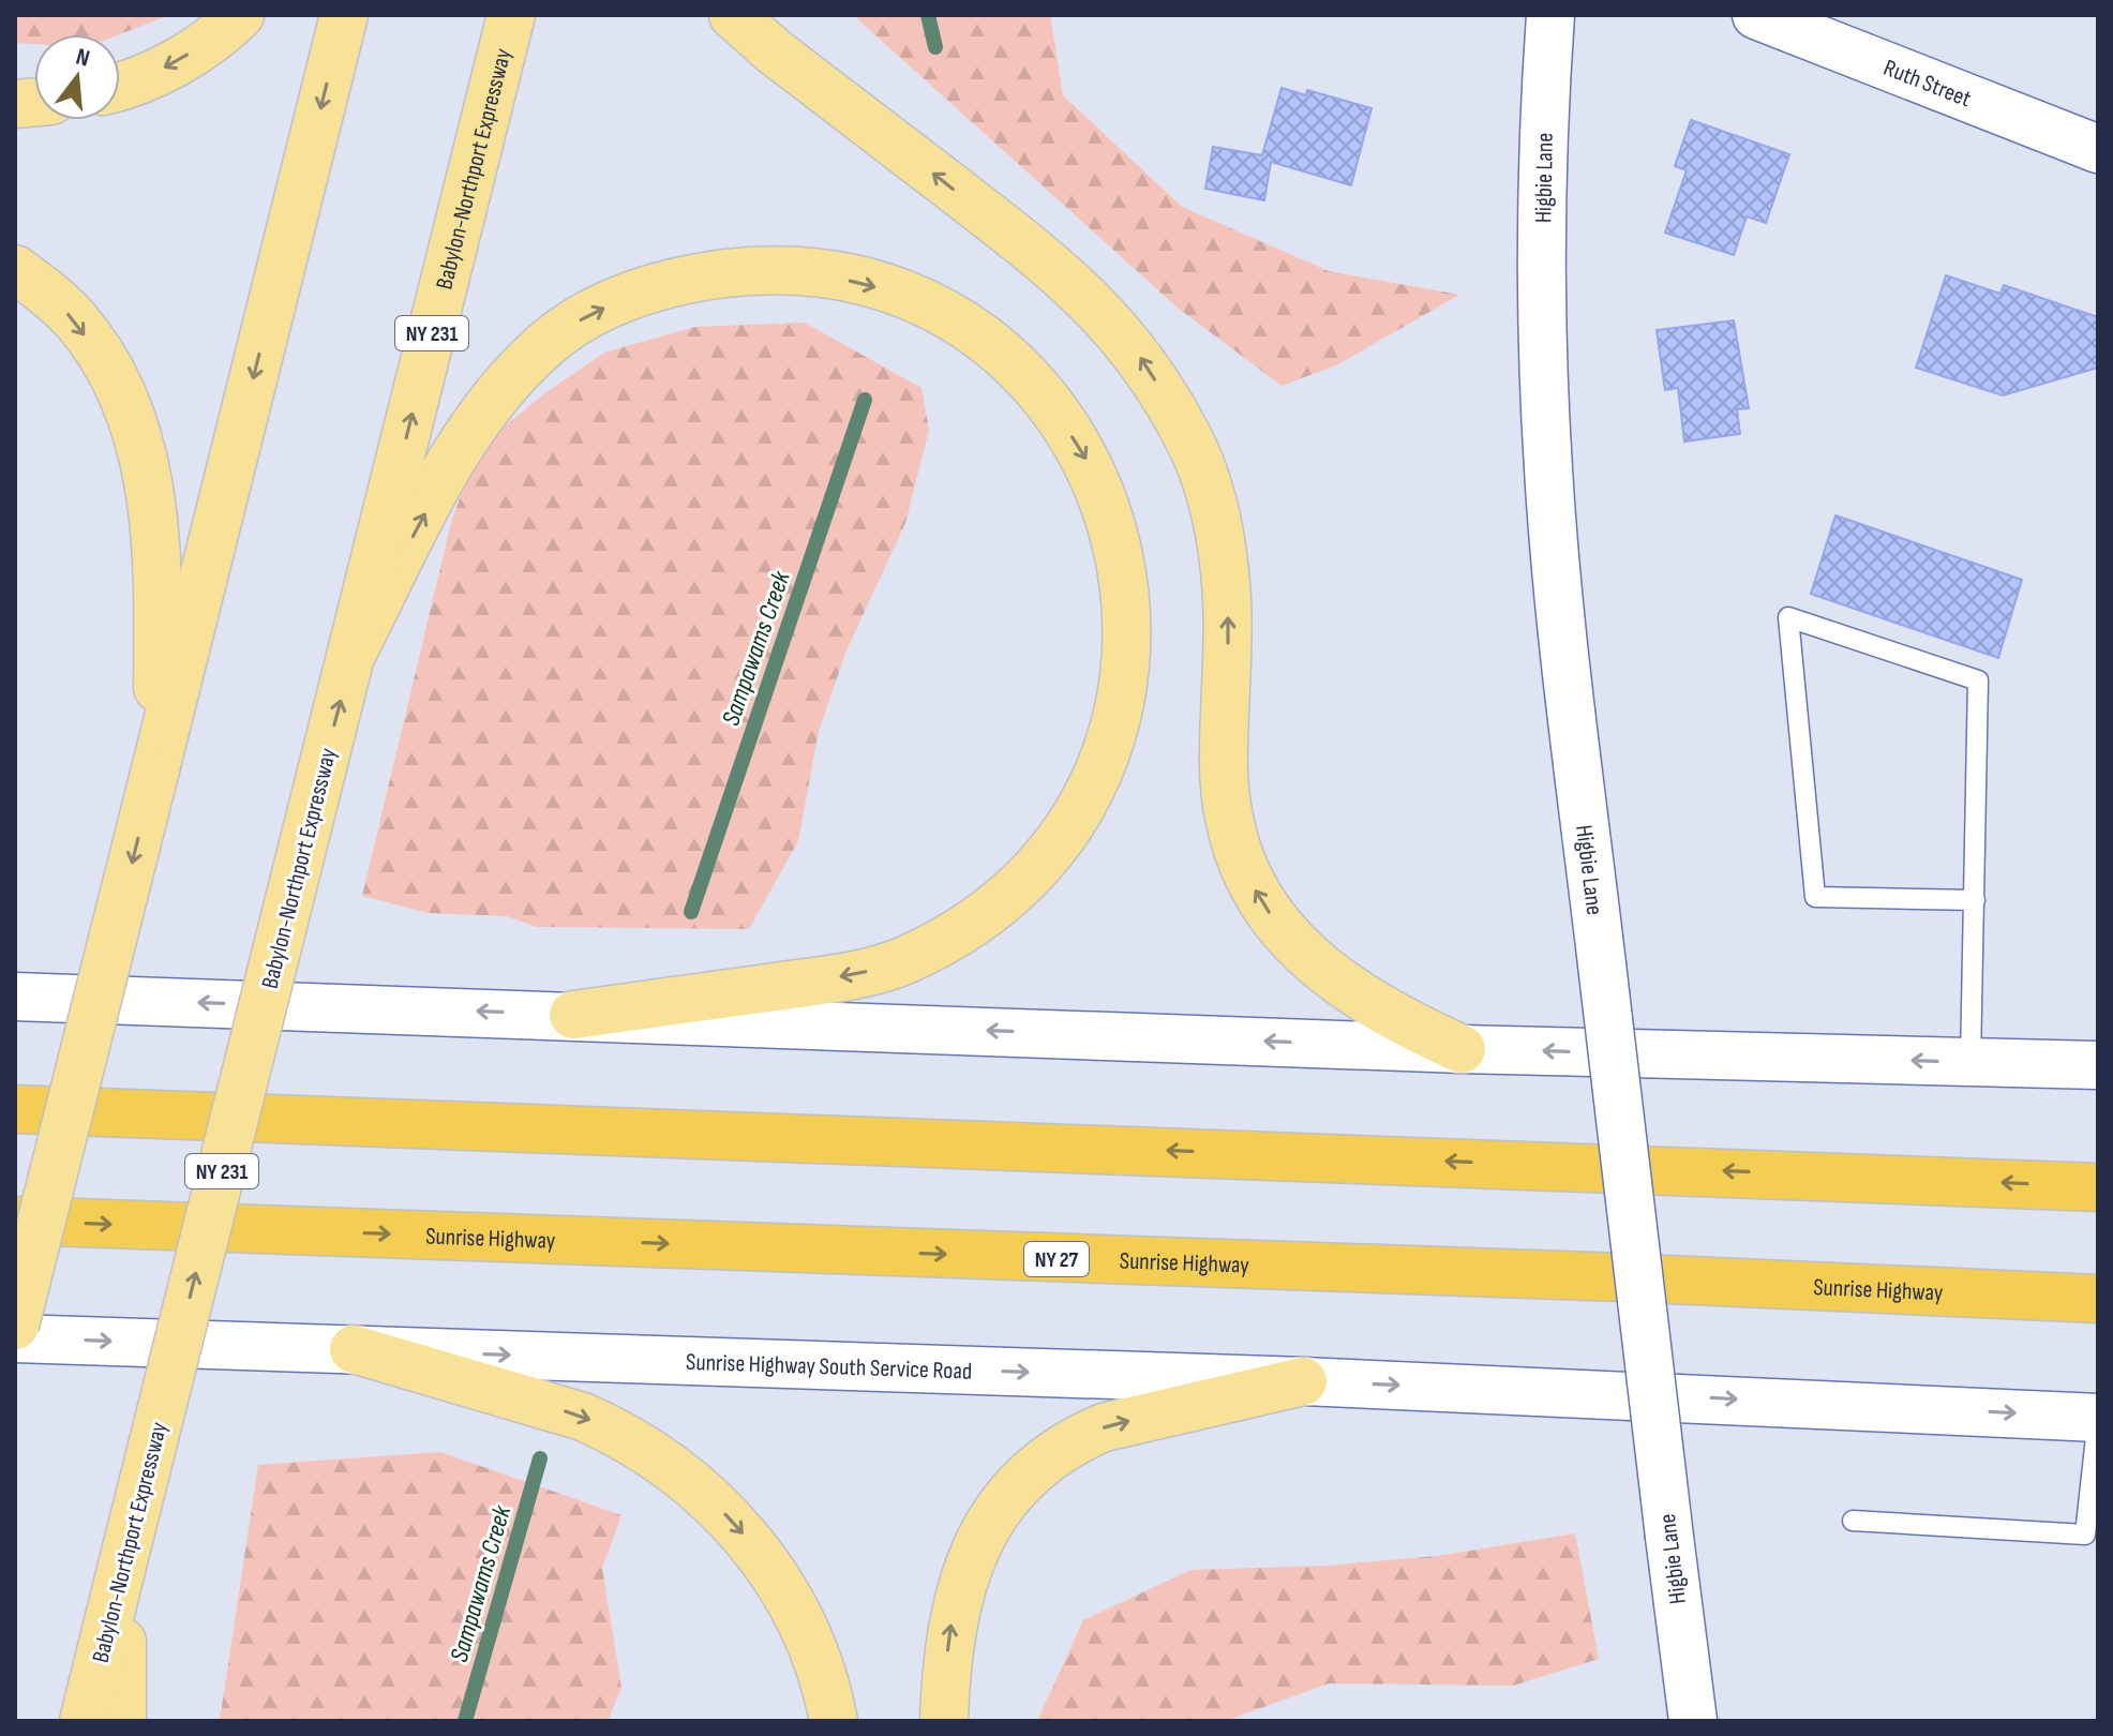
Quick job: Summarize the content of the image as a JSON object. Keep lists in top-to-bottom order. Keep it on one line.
{"streets":{"highway":["Sunrise Highway","NY 27"],"main road":["Ruth Street","Babylon-Northport Expressway","Higbie Lane","NY 231","Sunrise Highway South Service Road"]},"water":["Sampawams Creek"],"north":"top"}
